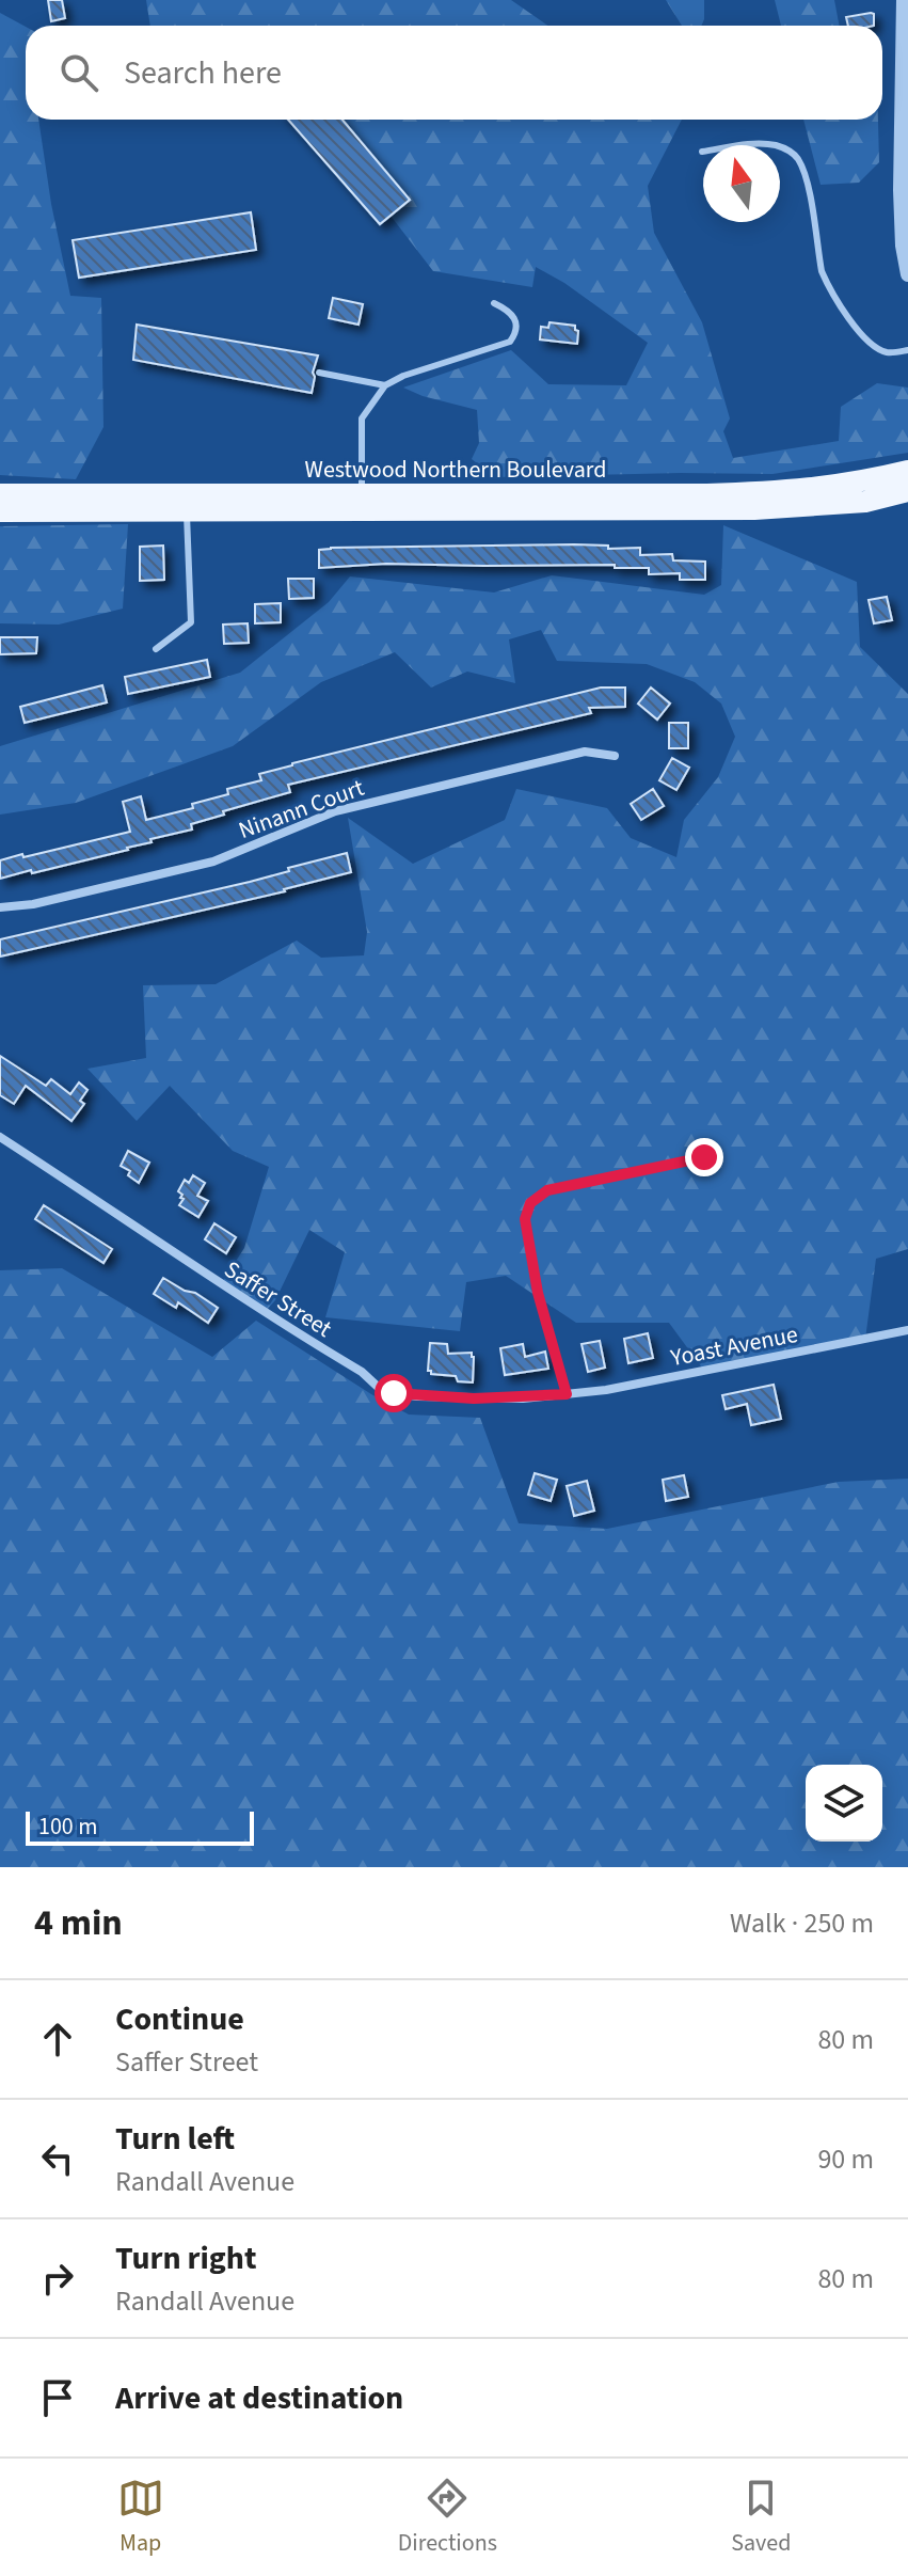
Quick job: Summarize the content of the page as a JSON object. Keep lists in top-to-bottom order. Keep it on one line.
{"streets":{"main road":["Westwood Northern Boulevard"],"street":["Ninann Court","Saffer Street","Yoast Avenue"]},"crossings":[["Saffer Street","Yoast Avenue"]],"scale_bar":"100 m","north":"top","page":{"search":"Search here","scale":"100 m","heading":["4 min","Walk · 250 m"],"list":[["Continue","Saffer Street","80 m"],["Turn left","Randall Avenue","90 m"],["Turn right","Randall Avenue","80 m"],"Arrive at destination"],"nav":["Map","Directions","Saved"]}}
